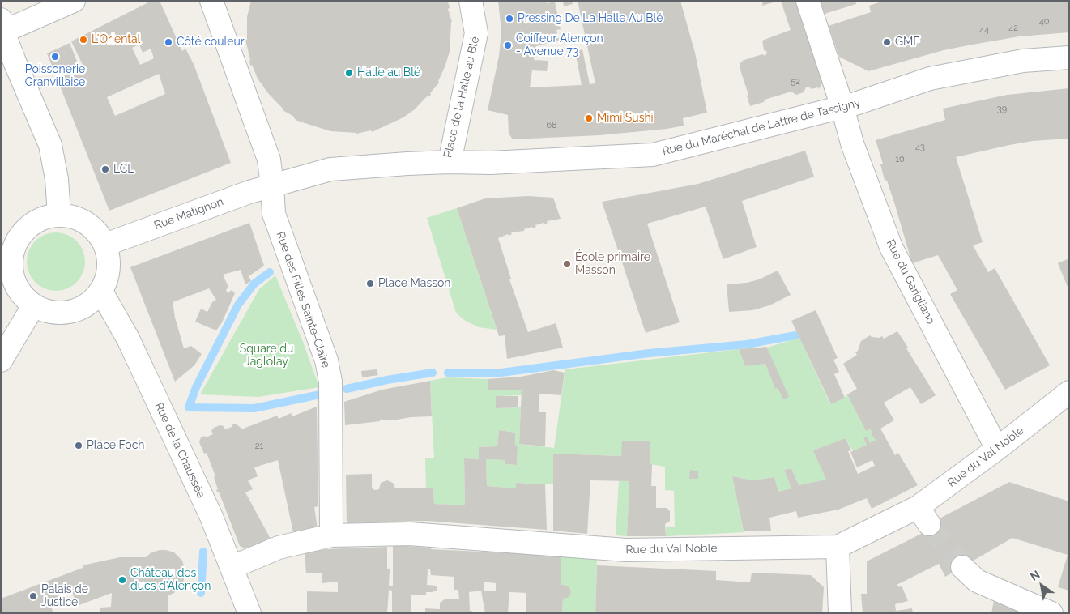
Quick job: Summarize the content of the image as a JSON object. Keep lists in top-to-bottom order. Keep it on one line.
{"streets":{"street":["Place de la Halle au Blé","Rue du Maréchal de Lattre de Tassigny","Rue Matignon","Rue du Garigliano","Rue des Filles Sainte-Claire","Rue de la Chaussée","Rue du Val Noble"]},"crossings":[["Place de la Halle au Blé","Rue du Maréchal de Lattre de Tassigny"],["Place de la Halle au Blé","Rue Matignon"],["Place de la Halle au Blé","Rue des Filles Sainte-Claire"],["Rue du Maréchal de Lattre de Tassigny","Rue du Garigliano"],["Rue Matignon","Rue des Filles Sainte-Claire"],["Rue Matignon","Rue de la Chaussée"],["Rue du Garigliano","Rue du Val Noble"],["Rue des Filles Sainte-Claire","Rue du Val Noble"],["Rue de la Chaussée","Rue du Val Noble"]],"parks":["Square du Jaglolay"],"places":["Pressing De La Halle Au Blé","L'Oriental","Côté couleur","GMF","Coiffeur Alençon - Avenue 73","Poissonerie Granvillaise","Halle au Blé","Mimi Sushi","LCL","École primaire Masson","Place Masson","Place Foch","Château des ducs d'Alençon","Palais de Justice"],"house_numbers":["40","42","44","52","39","68","43","10","21"],"north":"top left"}
